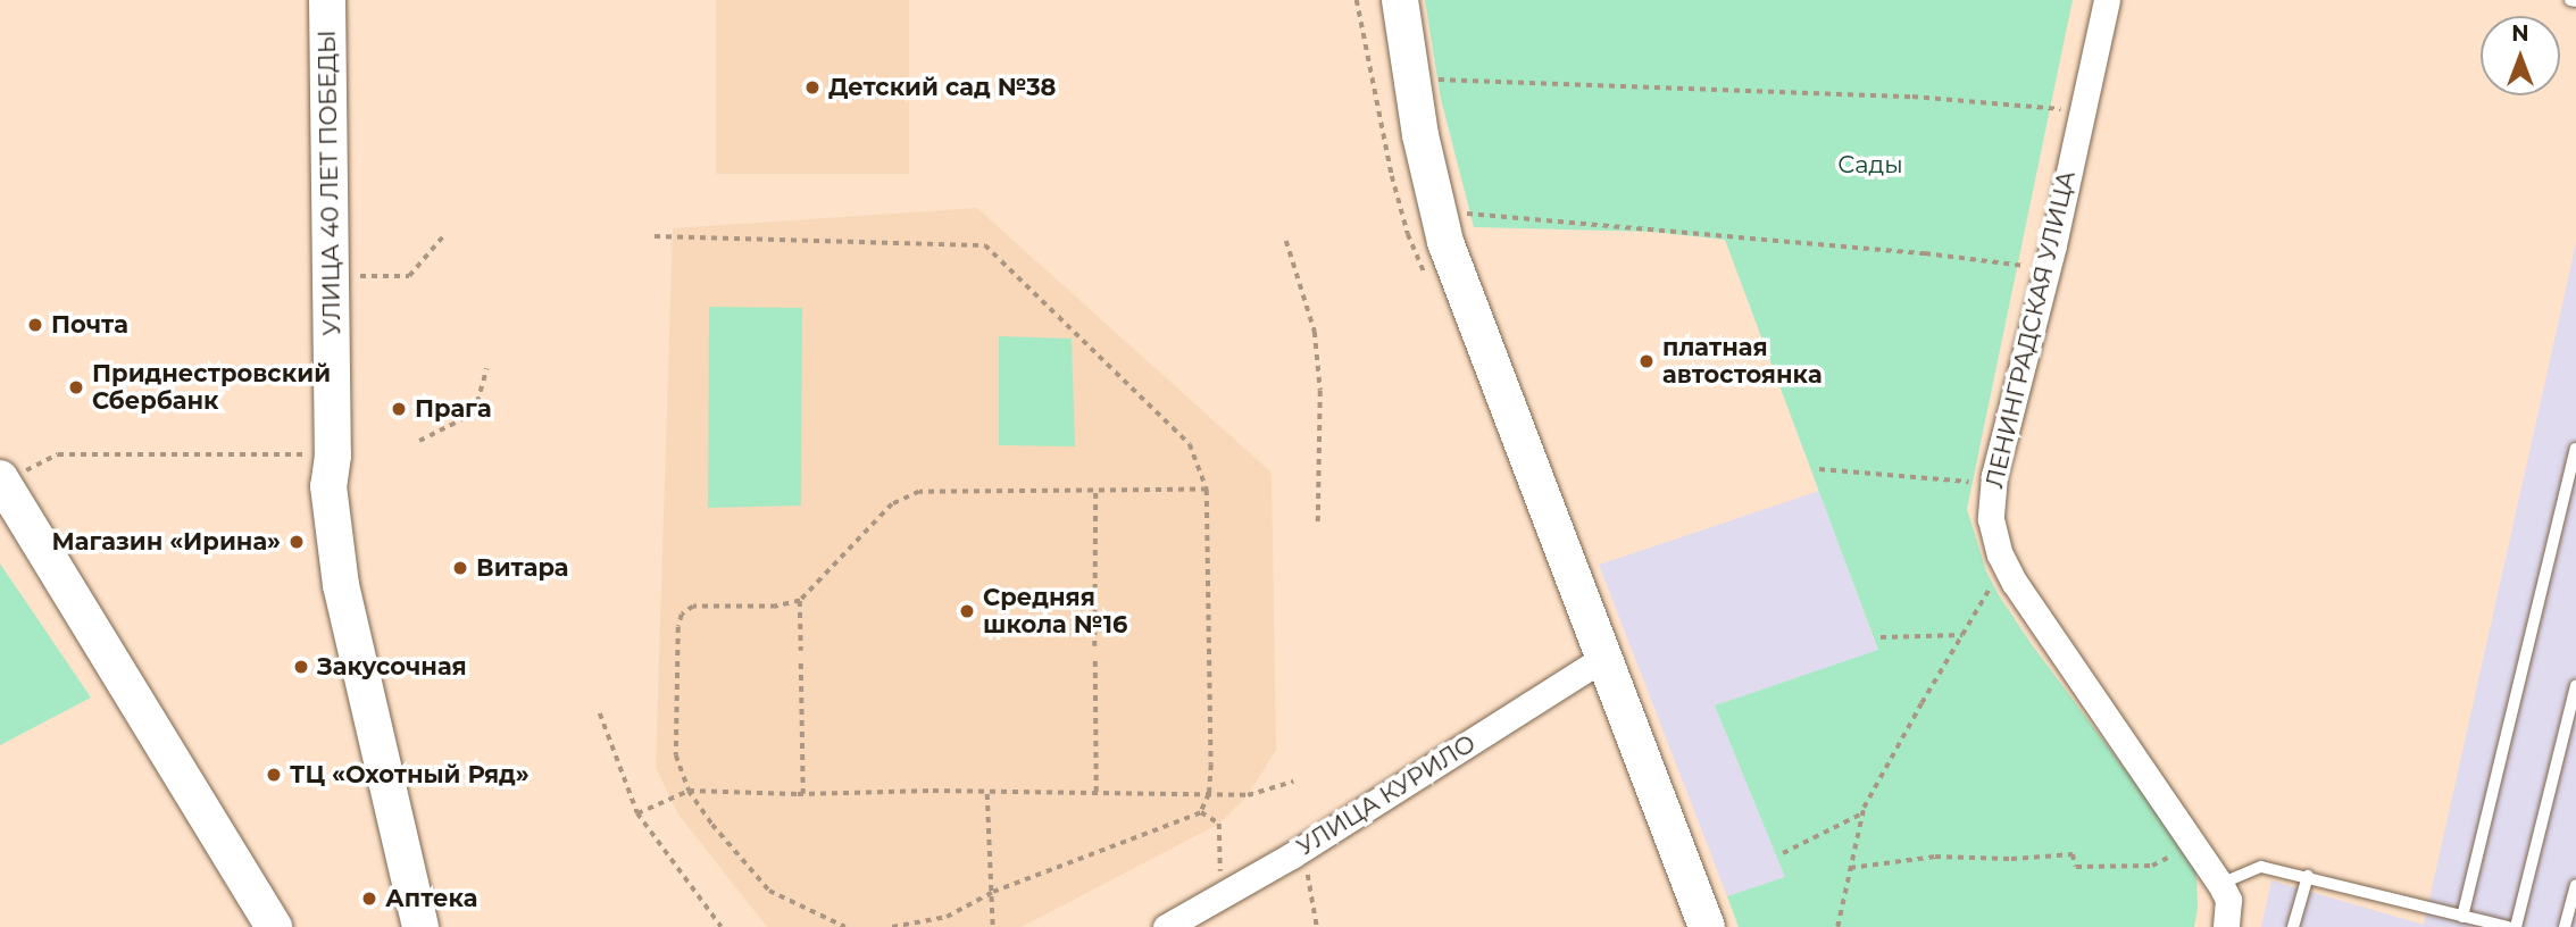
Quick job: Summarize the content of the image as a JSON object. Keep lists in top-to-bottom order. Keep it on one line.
{"streets":{"street":["УЛИЦА 40 ЛЕТ ПОБЕДЫ","ЛЕНИНГРАДСКАЯ УЛИЦА","УЛИЦА КУРИЛО"]},"parks":["Сады"],"places":["Детский сад №38","Почта","платная автостоянка","Приднестровский Сбербанк","Прага","Магазин «Ирина»","Витара","Средняя школа №16","Закусочная","ТЦ «Охотный Ряд»","Аптека"],"north":"top"}
